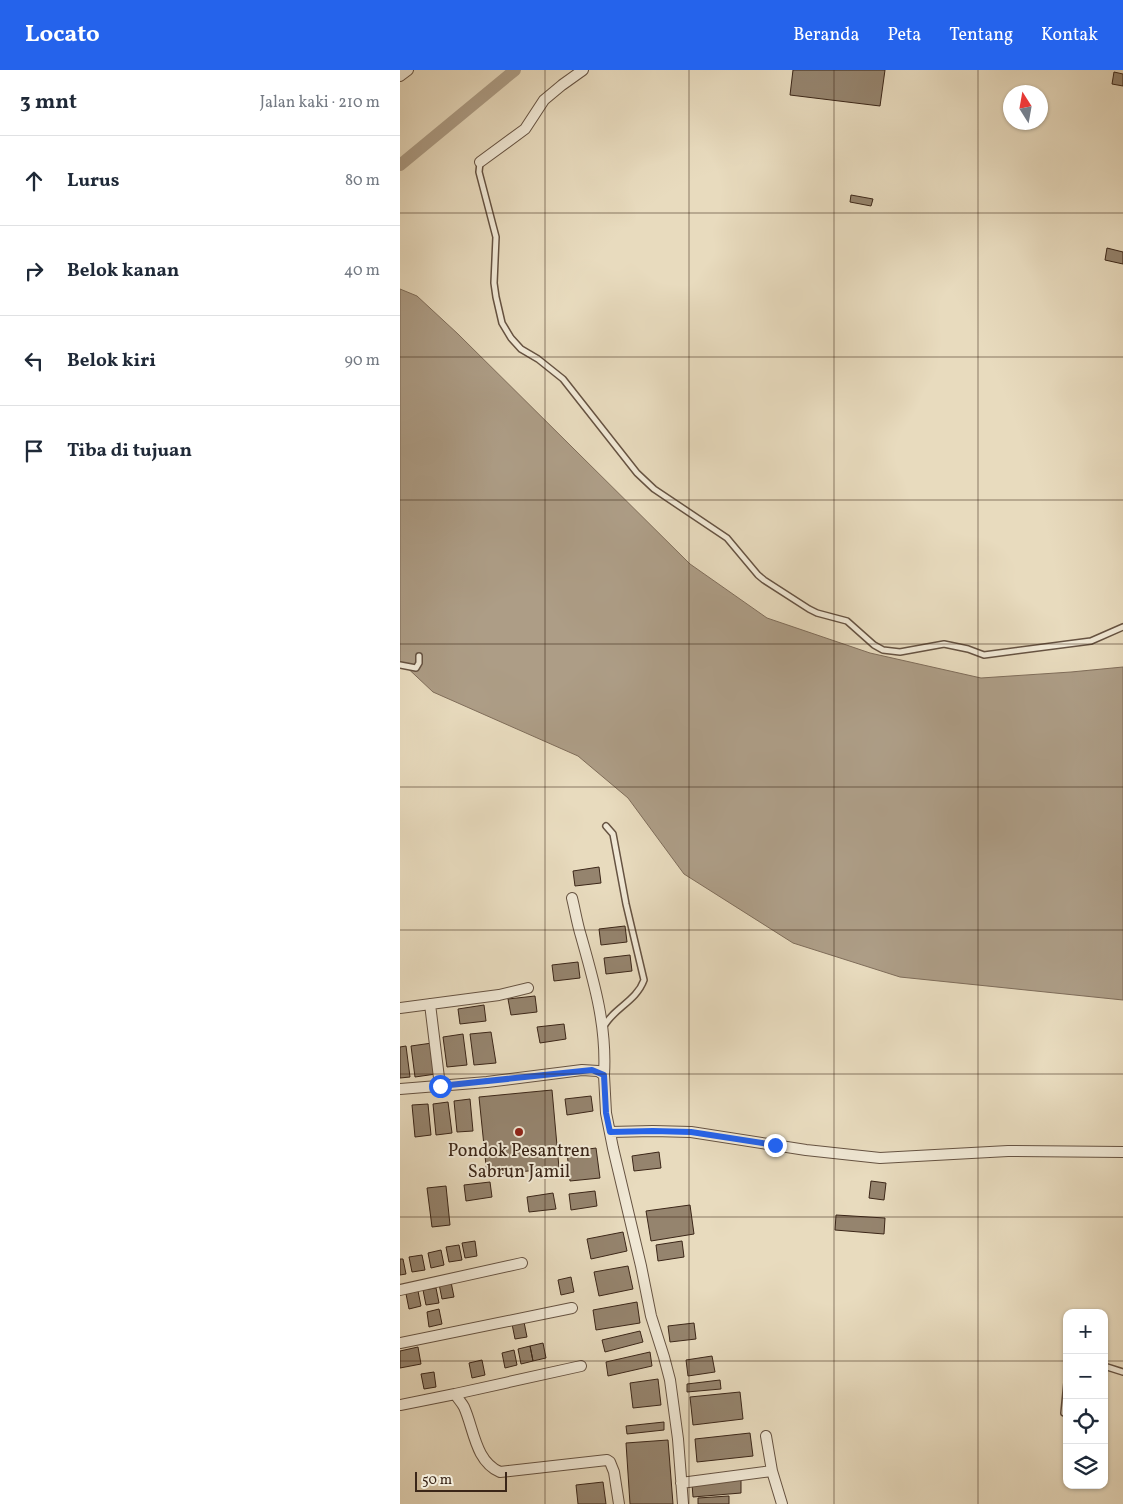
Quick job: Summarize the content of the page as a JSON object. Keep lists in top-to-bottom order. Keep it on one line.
{"places":["Pondok Pesantren Sabrun Jamil"],"scale_bar":"50 m","north":"top","page":{"header":"Locato","nav":["Beranda","Peta","Tentang","Kontak"],"heading":["3 mnt","Jalan kaki · 210 m"],"list":[["Lurus","80 m"],["Belok kanan","40 m"],["Belok kiri","90 m"],"Tiba di tujuan"],"map_buttons":["+","−"],"scale":"50 m"}}
